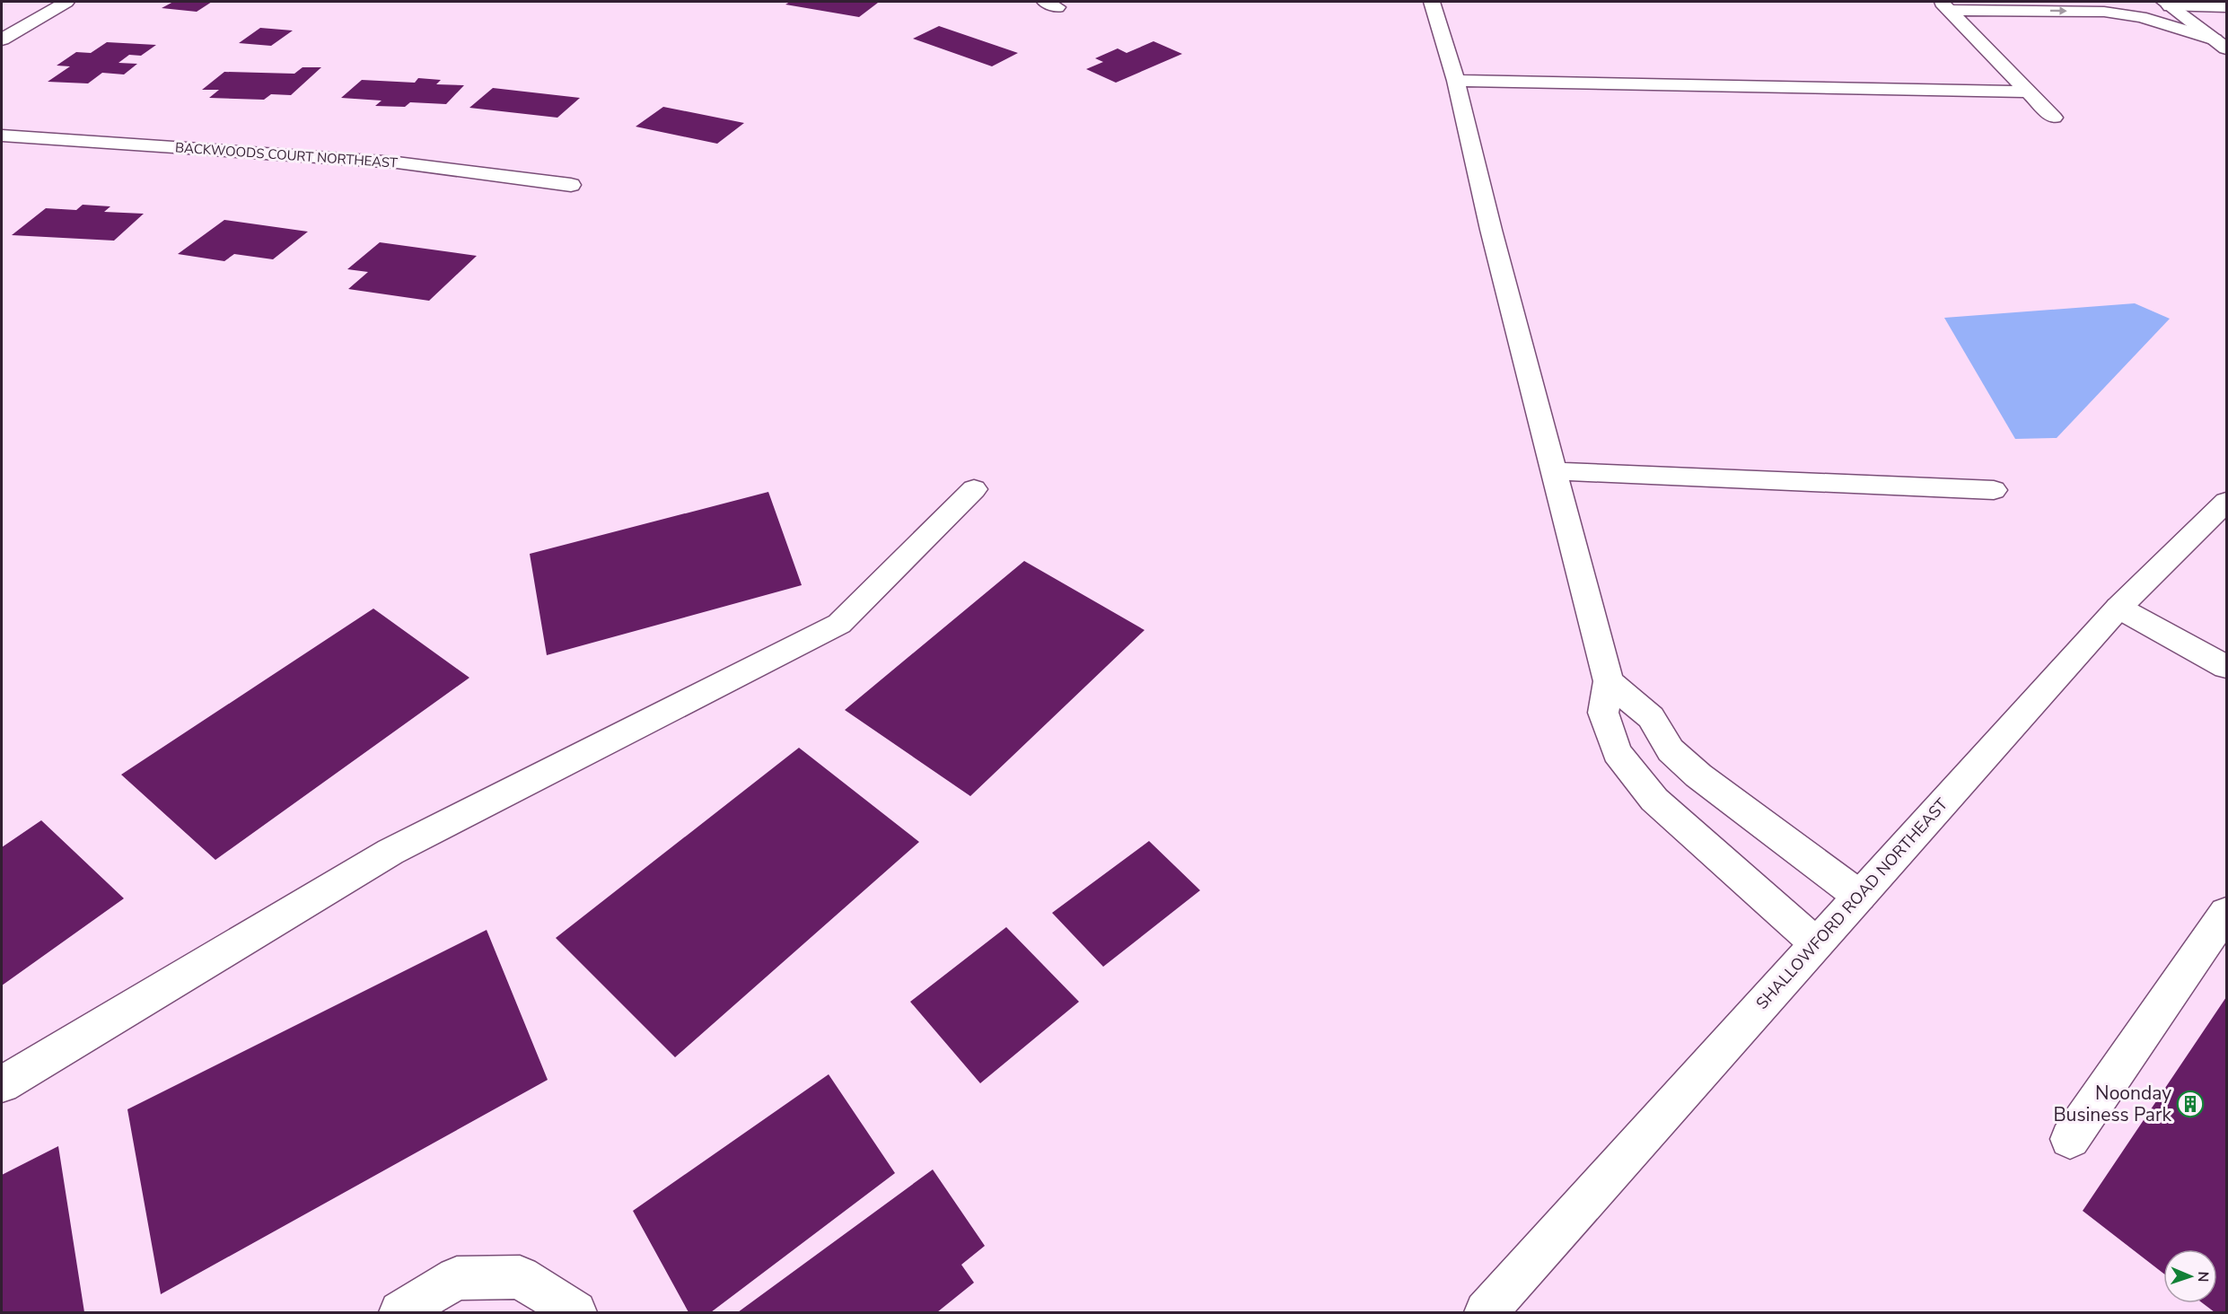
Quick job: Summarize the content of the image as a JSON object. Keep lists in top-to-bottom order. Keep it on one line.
{"streets":{"street":["BACKWOODS COURT NORTHEAST","SHALLOWFORD ROAD NORTHEAST"]},"places":{"building":["Noonday Business Park"]},"north":"right"}
